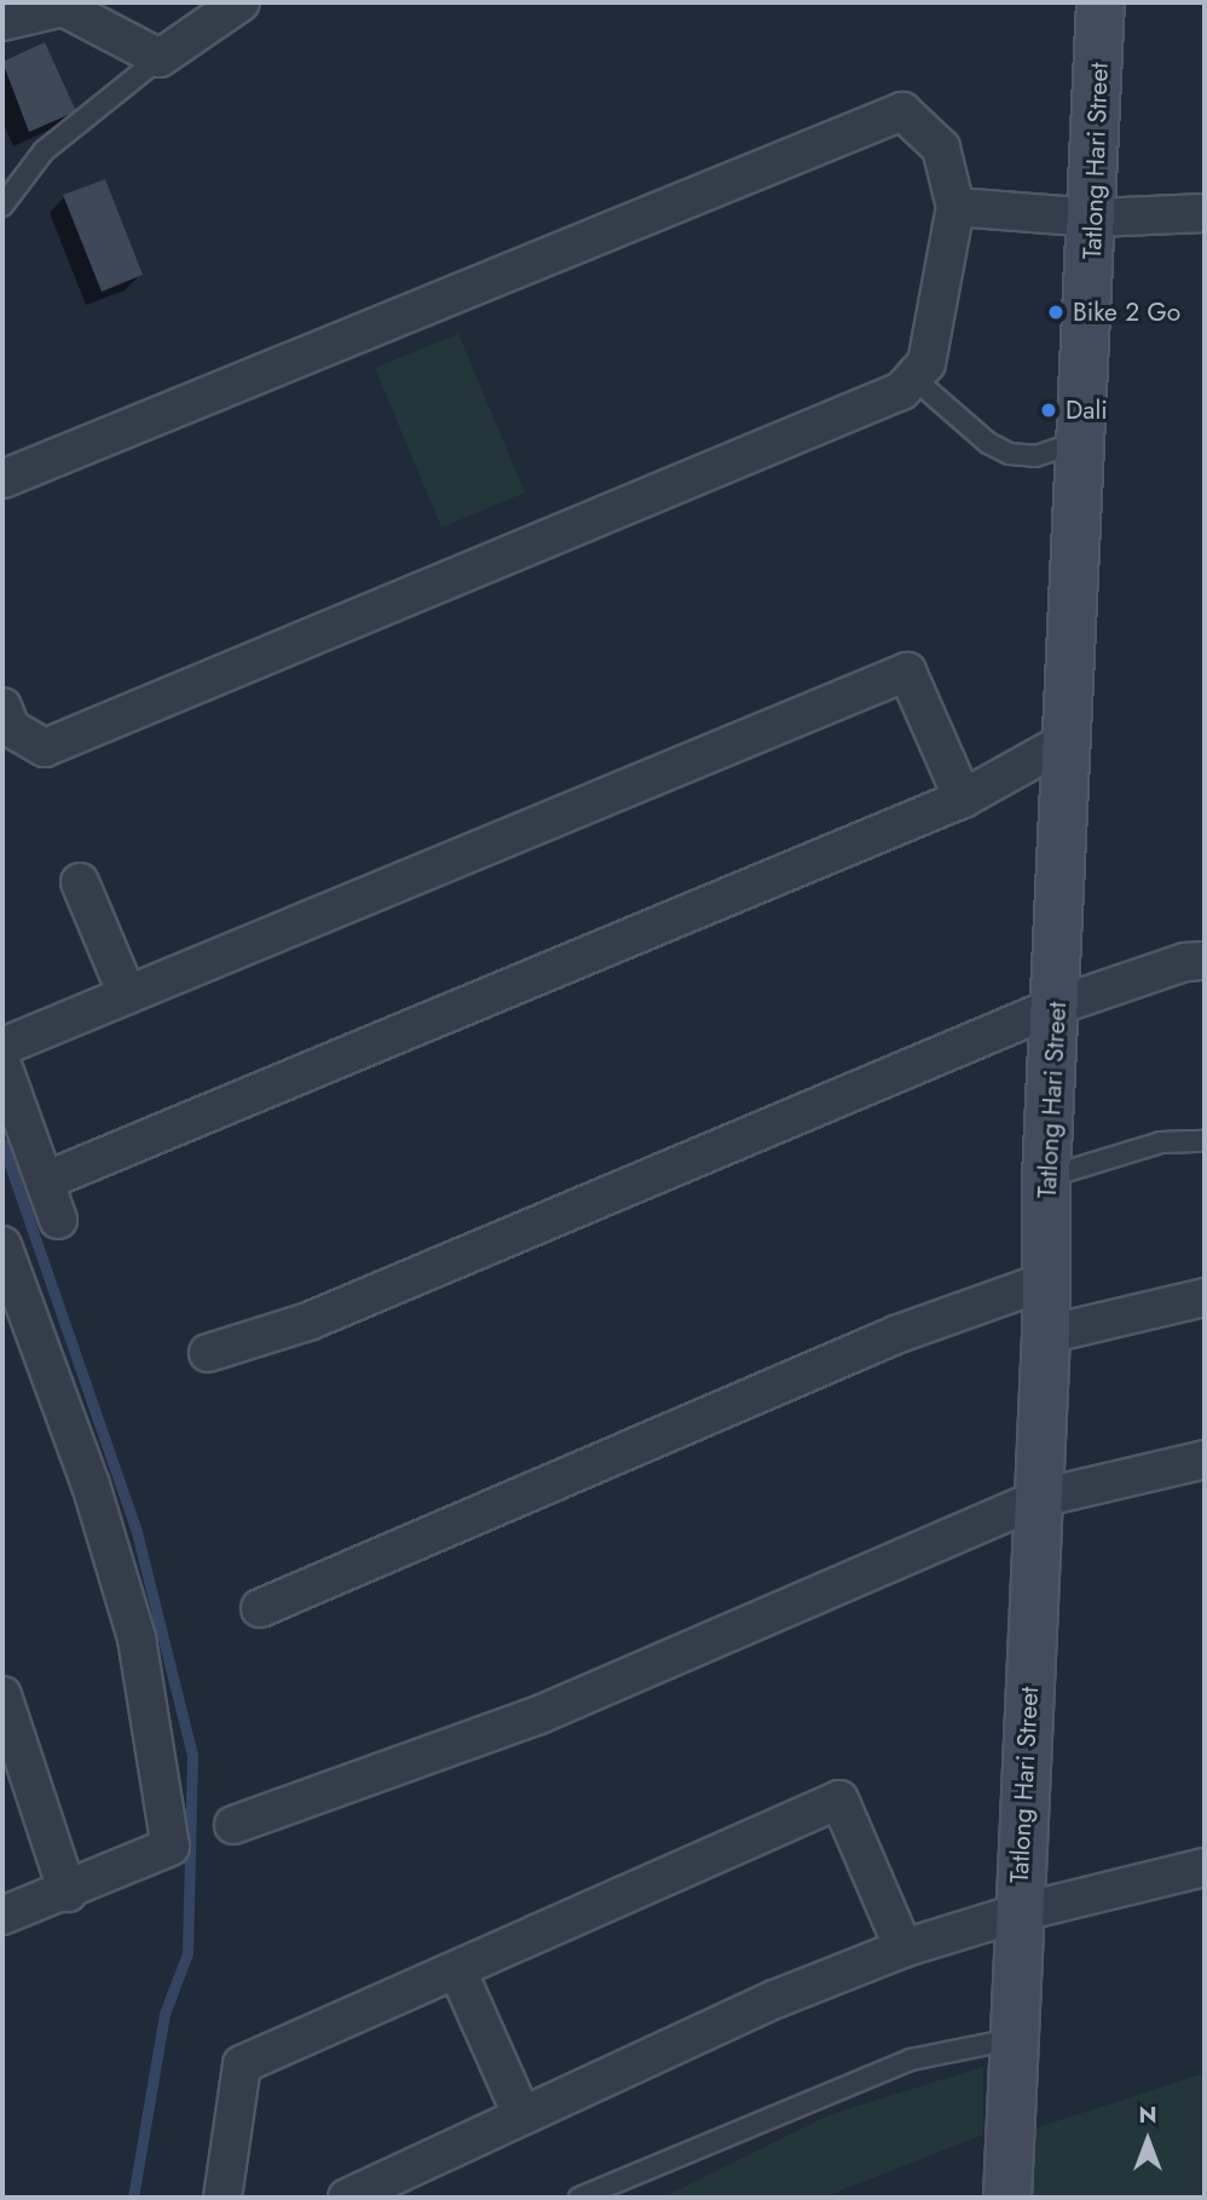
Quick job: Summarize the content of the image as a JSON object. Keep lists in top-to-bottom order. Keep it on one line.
{"streets":{"street":["Tatlong Hari Street"]},"places":["Bike 2 Go","Dali"],"north":"top"}
